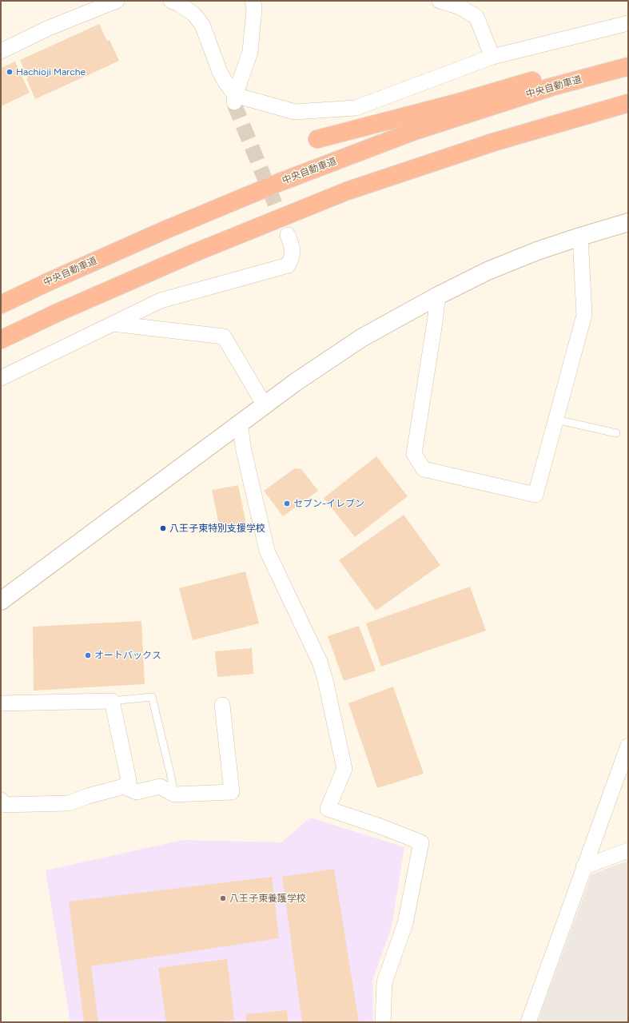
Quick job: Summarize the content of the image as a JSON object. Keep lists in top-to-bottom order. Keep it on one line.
{"streets":{"highway":["中央自動車道"]},"places":["Hachioji Marche","セブン-イレブン","八王子東特別支援学校","オートバックス","八王子東養護学校"]}
